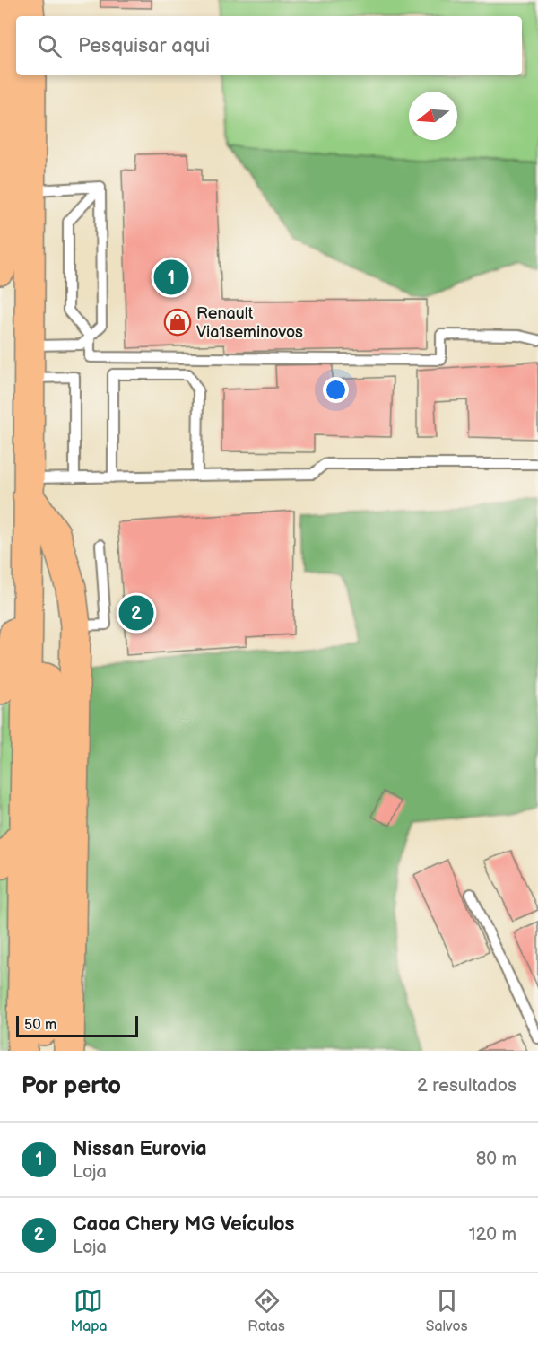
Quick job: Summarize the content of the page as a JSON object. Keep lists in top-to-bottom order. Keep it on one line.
{"places":{"shop":["Renault Via1seminovos"]},"scale_bar":"50 m","north":"left","page":{"search":"Pesquisar aqui","pins":["1","2"],"scale":"50 m","heading":["Por perto","2 resultados"],"list":[{"mark":"1","name":"Nissan Eurovia","note":"Loja","value":"80 m"},{"mark":"2","name":"Caoa Chery MG Veículos","note":"Loja","value":"120 m"}],"nav":["Mapa","Rotas","Salvos"]}}
